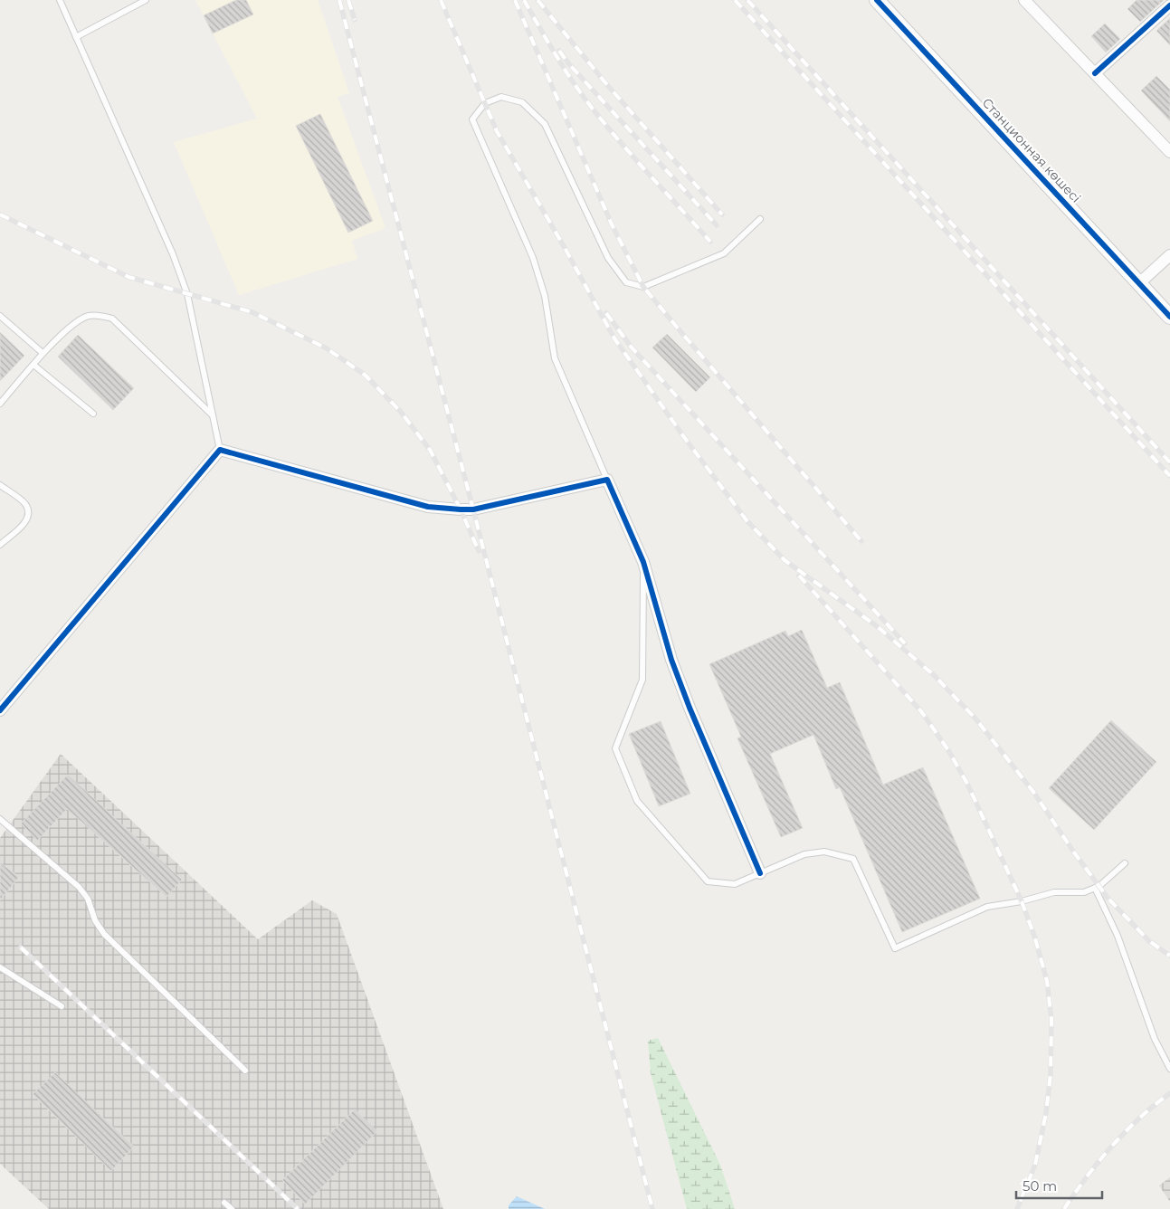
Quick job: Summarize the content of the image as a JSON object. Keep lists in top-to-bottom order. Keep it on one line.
{"streets":{"street":["Станционная көшесі"]},"scale_bar":"50 m"}
